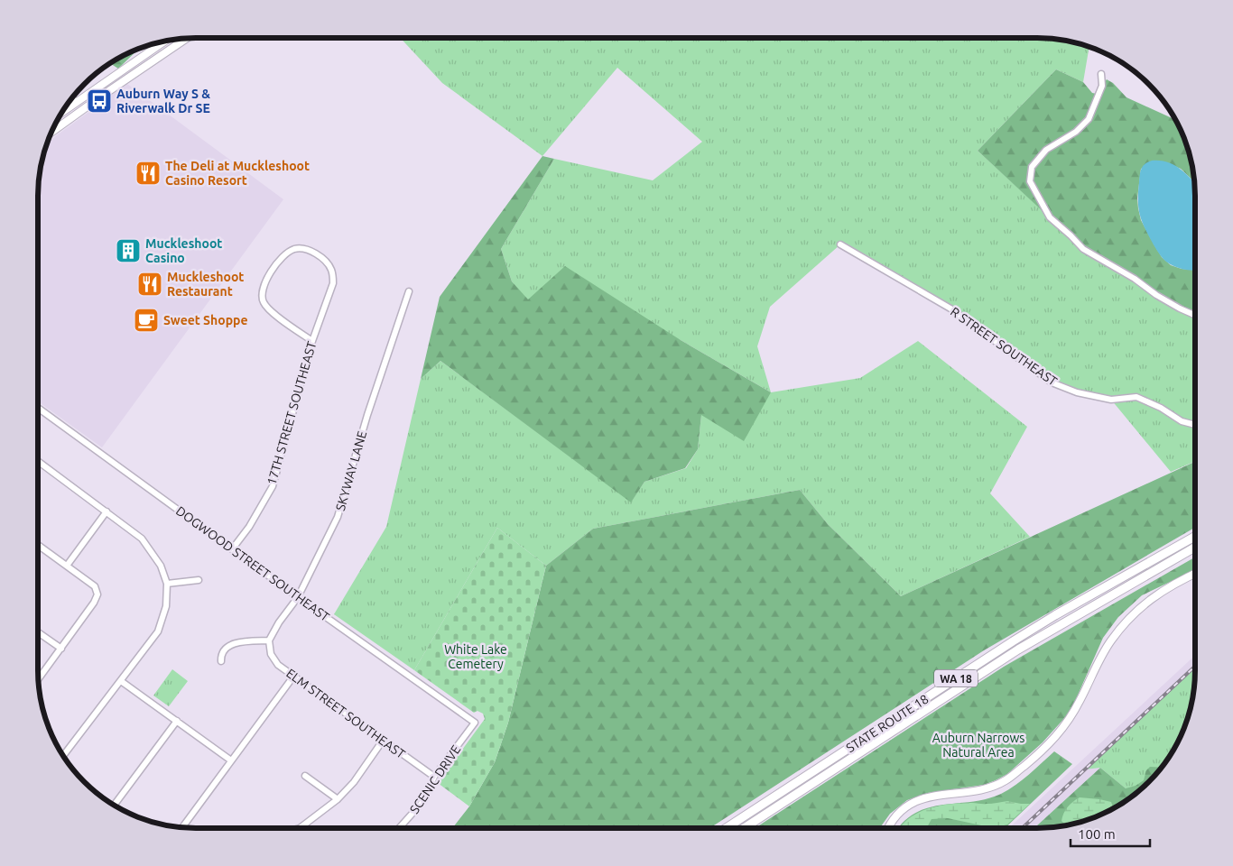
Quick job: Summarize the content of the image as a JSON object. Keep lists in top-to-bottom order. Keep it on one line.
{"streets":{"highway":["WA 18","STATE ROUTE 18"],"street":["R STREET SOUTHEAST","17TH STREET SOUTHEAST","SKYWAY LANE","DOGWOOD STREET SOUTHEAST","ELM STREET SOUTHEAST","SCENIC DRIVE"]},"crossings":[["17TH STREET SOUTHEAST","DOGWOOD STREET SOUTHEAST"],["SKYWAY LANE","DOGWOOD STREET SOUTHEAST"],["SKYWAY LANE","ELM STREET SOUTHEAST"],["DOGWOOD STREET SOUTHEAST","SCENIC DRIVE"],["ELM STREET SOUTHEAST","SCENIC DRIVE"]],"parks":["White Lake Cemetery","Auburn Narrows Natural Area"],"places":{"bus stop":["Auburn Way S & Riverwalk Dr SE"],"restaurant":["The Deli at Muckleshoot Casino Resort","Muckleshoot Restaurant"],"building":["Muckleshoot Casino"],"cafe":["Sweet Shoppe"]},"scale_bar":"100 m"}
